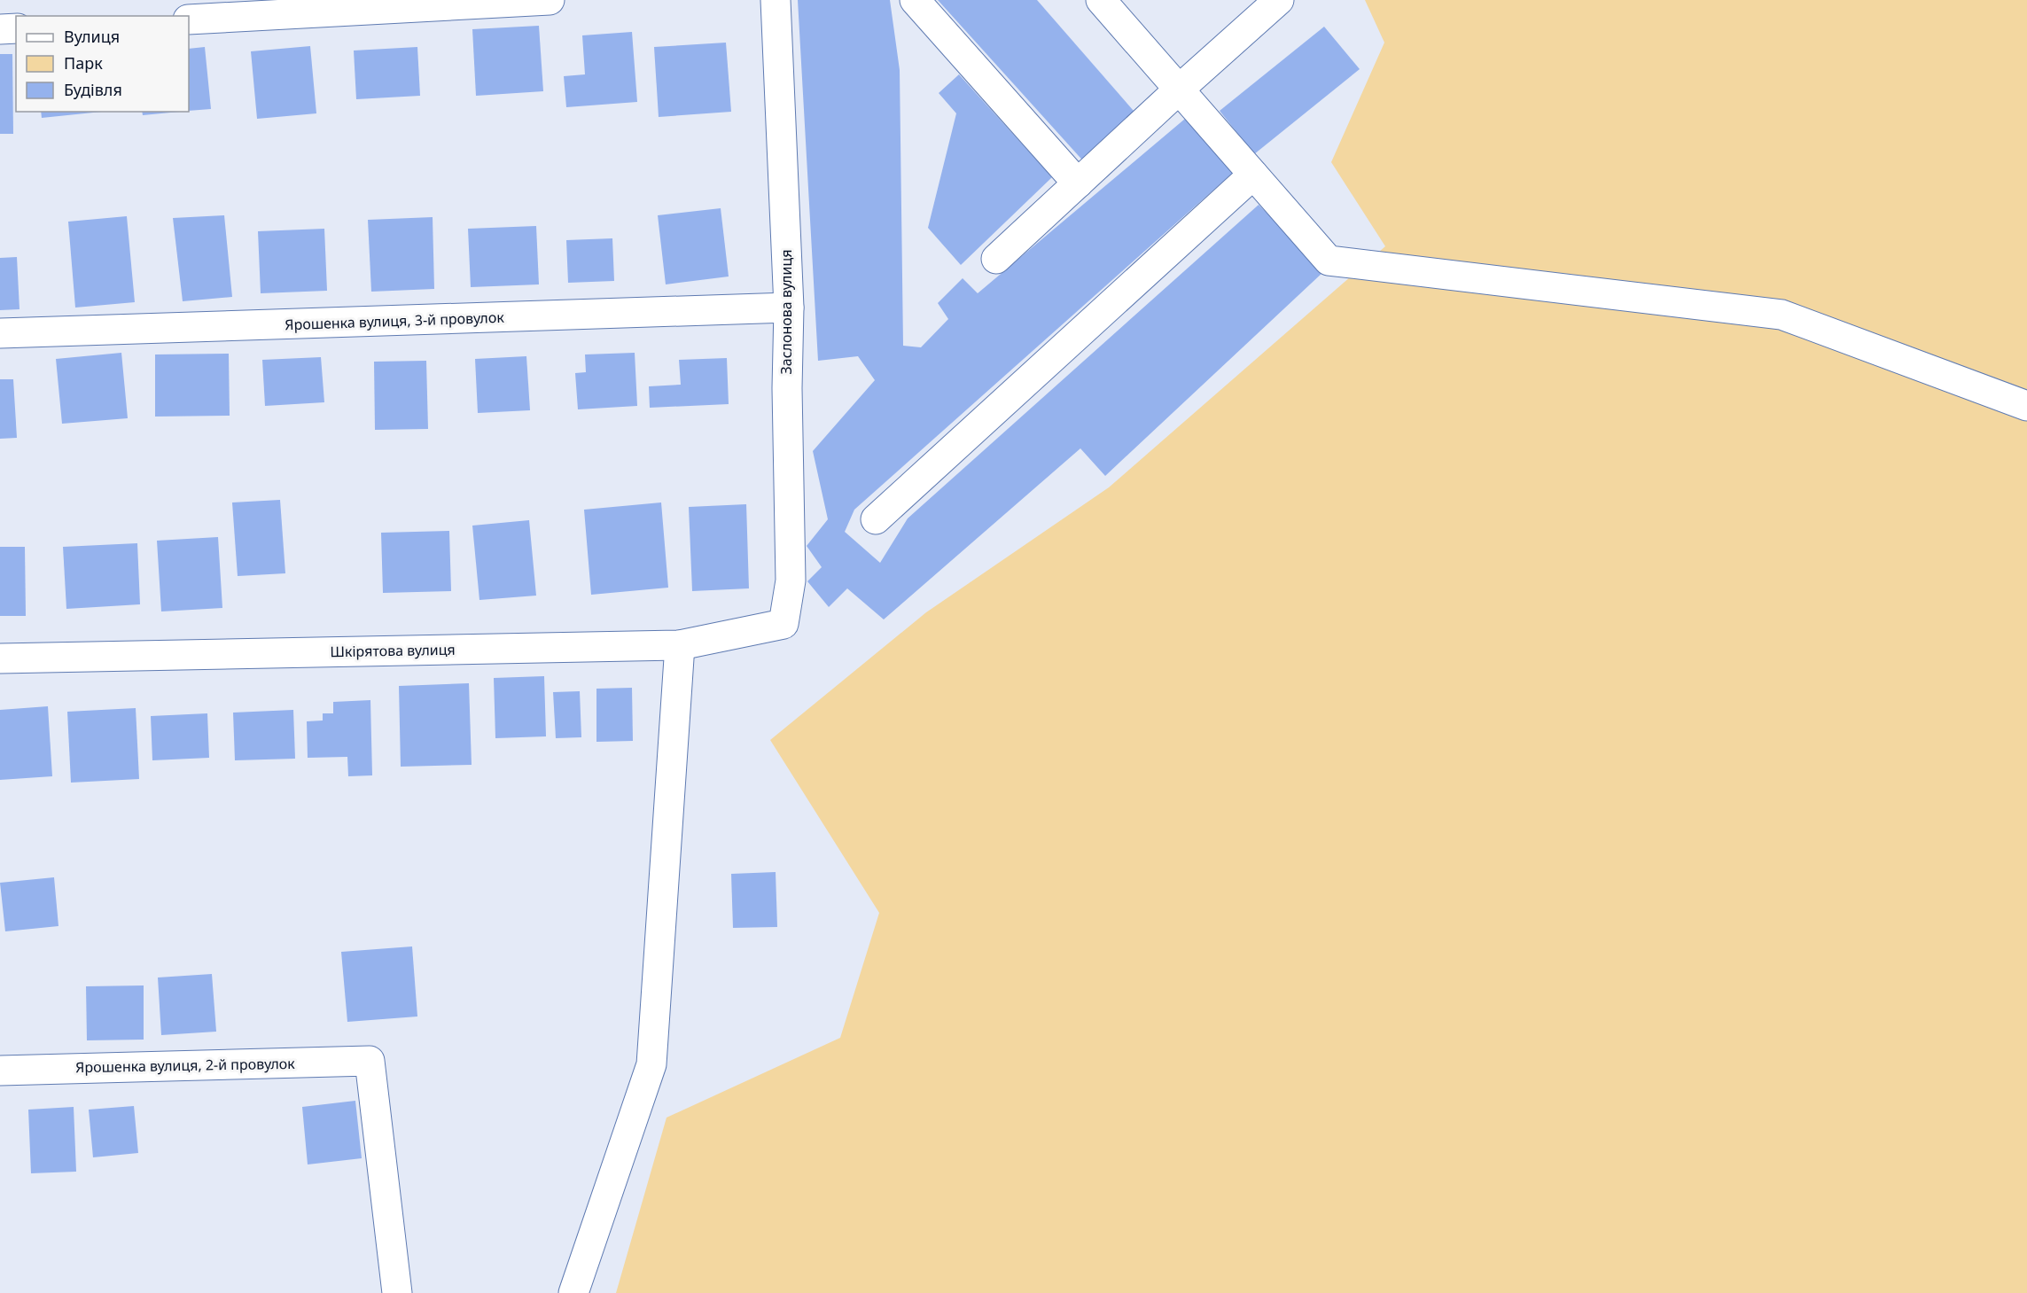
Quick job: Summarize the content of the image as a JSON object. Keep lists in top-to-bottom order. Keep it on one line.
{"streets":{"street":["Заслонова вулиця","Ярошенка вулиця, 3-й провулок","Шкірятова вулиця","Ярошенка вулиця, 2-й провулок"]},"crossings":[["Заслонова вулиця","Ярошенка вулиця, 3-й провулок"],["Заслонова вулиця","Шкірятова вулиця"]],"legend":["Вулиця","Парк","Будівля"]}
